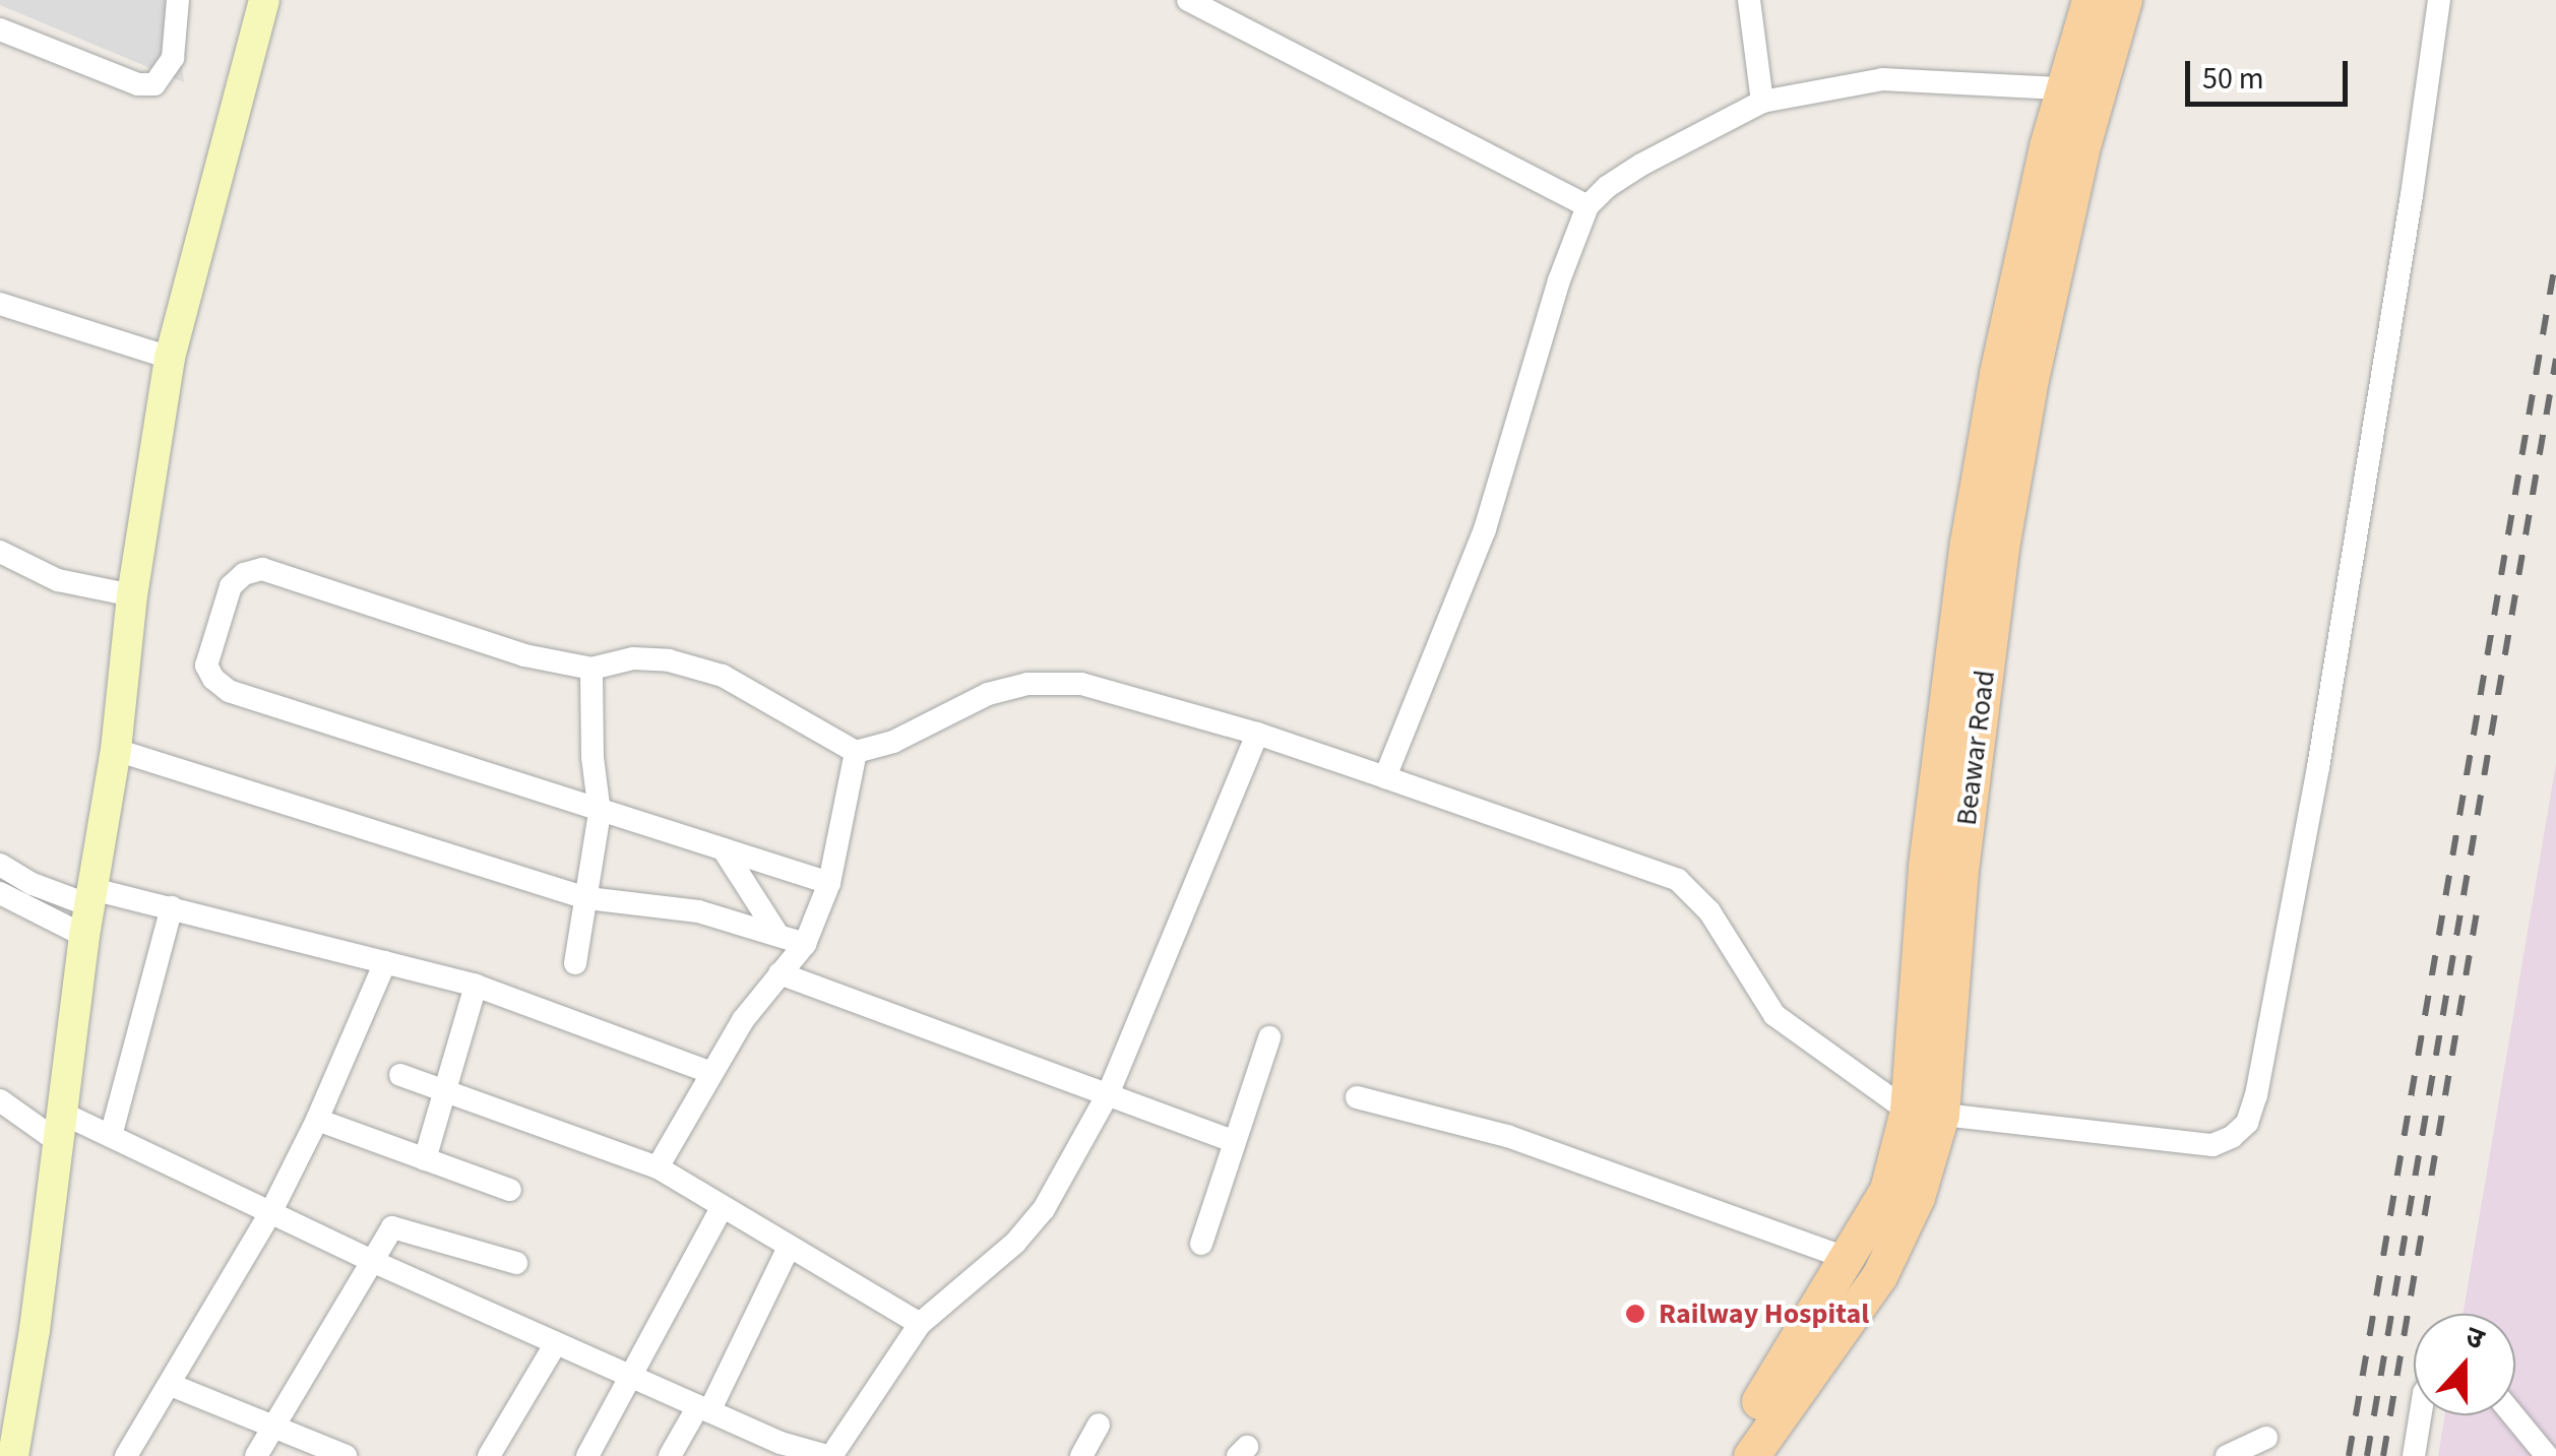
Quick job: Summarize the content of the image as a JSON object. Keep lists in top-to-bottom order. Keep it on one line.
{"streets":{"main road":["Beawar Road"]},"places":["Railway Hospital"],"scale_bar":"50 m","north":"top"}
